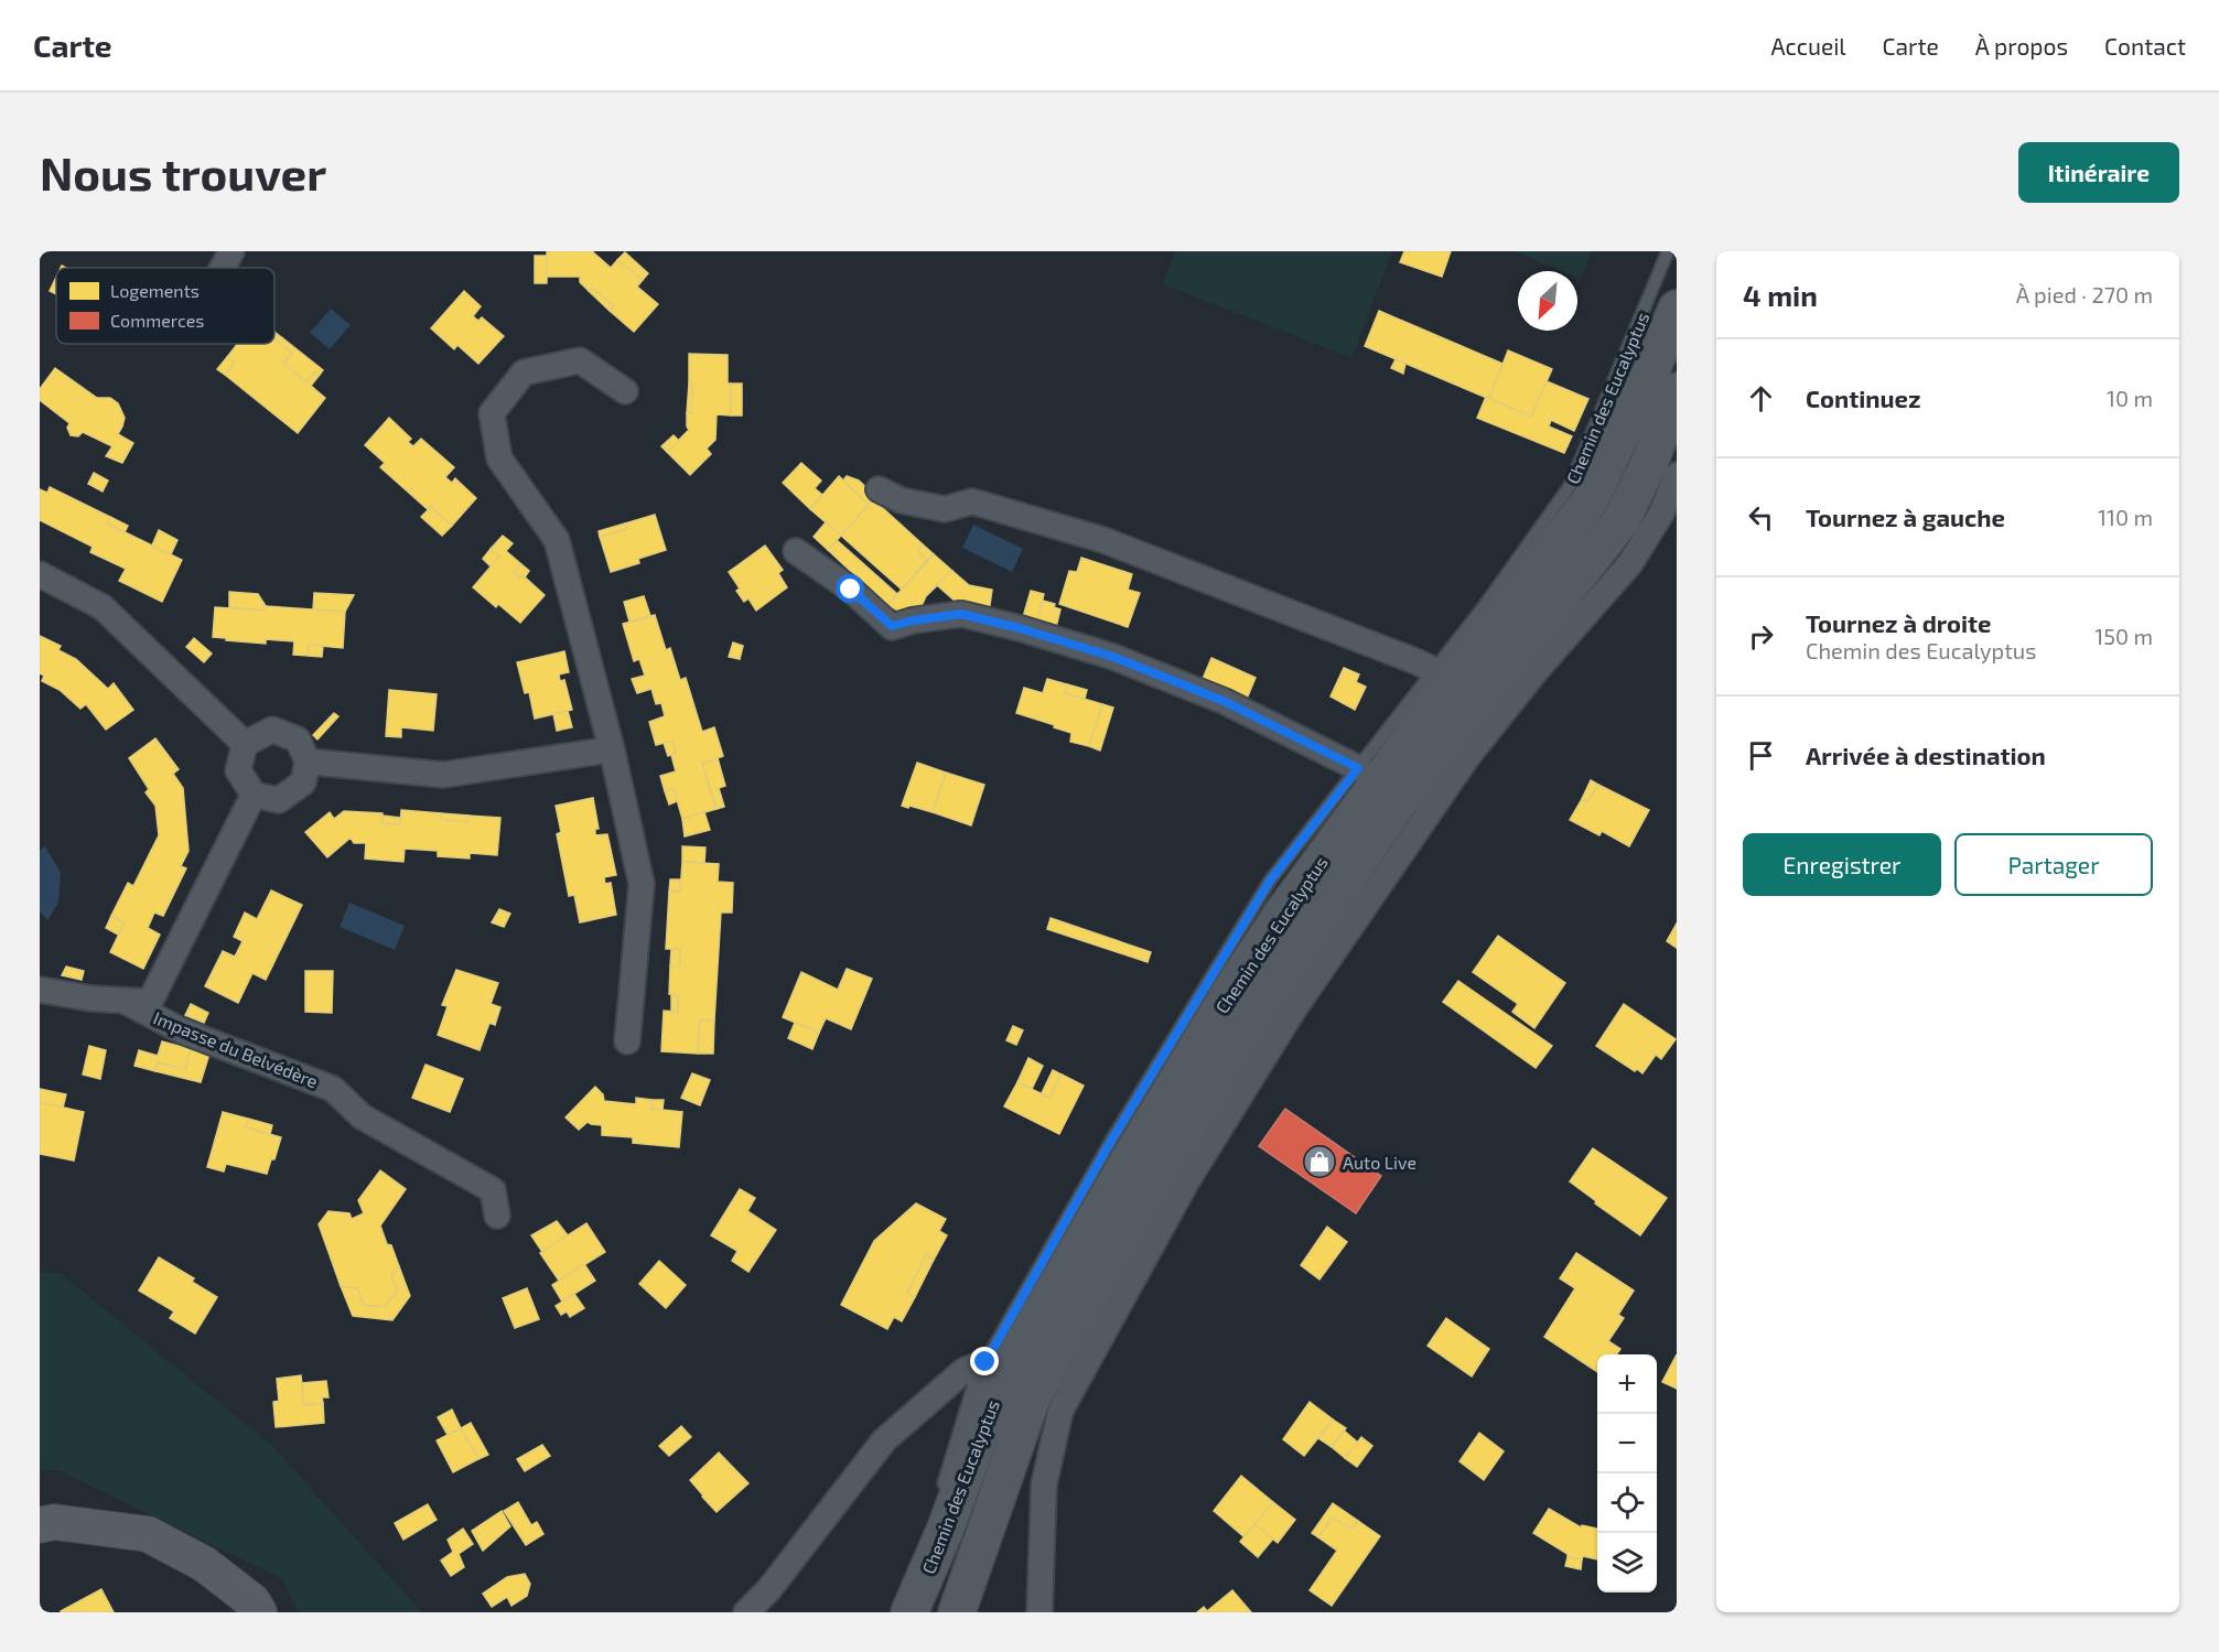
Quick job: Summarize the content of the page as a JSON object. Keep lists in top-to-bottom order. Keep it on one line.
{"streets":{"main road":["Chemin des Eucalyptus"],"street":["Impasse du Belvédère"]},"places":{"shop":["Auto Live"]},"legend":["Logements","Commerces"],"north":"bottom left","page":{"header":"Carte","nav":["Accueil","Carte","À propos","Contact"],"buttons":["Itinéraire",["Enregistrer","Partager"]],"title":"Nous trouver","heading":["4 min","À pied · 270 m"],"list":[["Continuez","10 m"],["Tournez à gauche","110 m"],["Tournez à droite","Chemin des Eucalyptus","150 m"],"Arrivée à destination"],"map_buttons":["+","−"]}}
